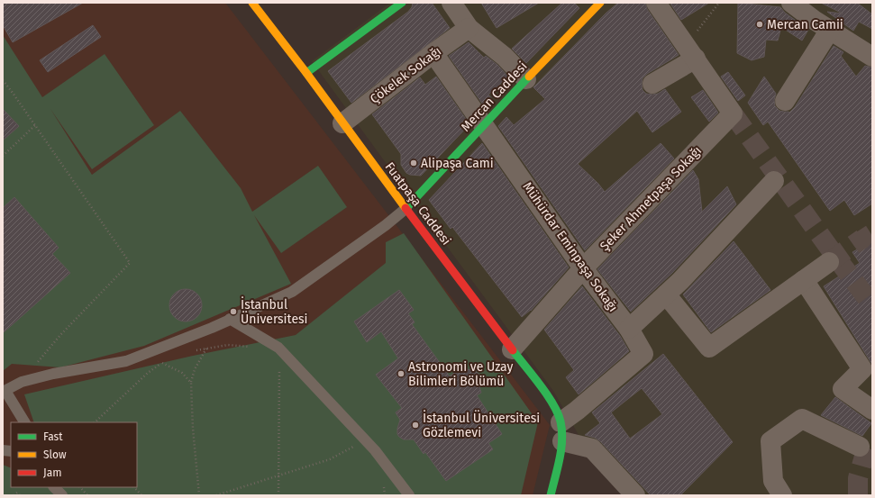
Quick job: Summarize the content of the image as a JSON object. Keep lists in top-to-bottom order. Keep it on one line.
{"streets":{"main road":["Mercan Caddesi","Fuatpaşa Caddesi"],"street":["Çökelek Sokağı","Şeker Ahmetpaşa Sokağı","Mühürdar Eminpaşa Sokağı"]},"crossings":[["Çökelek Sokağı","Fuatpaşa Caddesi"],["Çökelek Sokağı","Mühürdar Eminpaşa Sokağı"],["Mercan Caddesi","Fuatpaşa Caddesi"],["Mercan Caddesi","Mühürdar Eminpaşa Sokağı"],["Şeker Ahmetpaşa Sokağı","Fuatpaşa Caddesi"],["Şeker Ahmetpaşa Sokağı","Mühürdar Eminpaşa Sokağı"],["Fuatpaşa Caddesi","Mühürdar Eminpaşa Sokağı"]],"places":["Mercan Camii","Alipaşa Cami","İstanbul Üniversitesi","Astronomi ve Uzay Bilimleri Bölümü","İstanbul Üniversitesi Gözlemevi"],"legend":["Fast","Slow","Jam"]}
